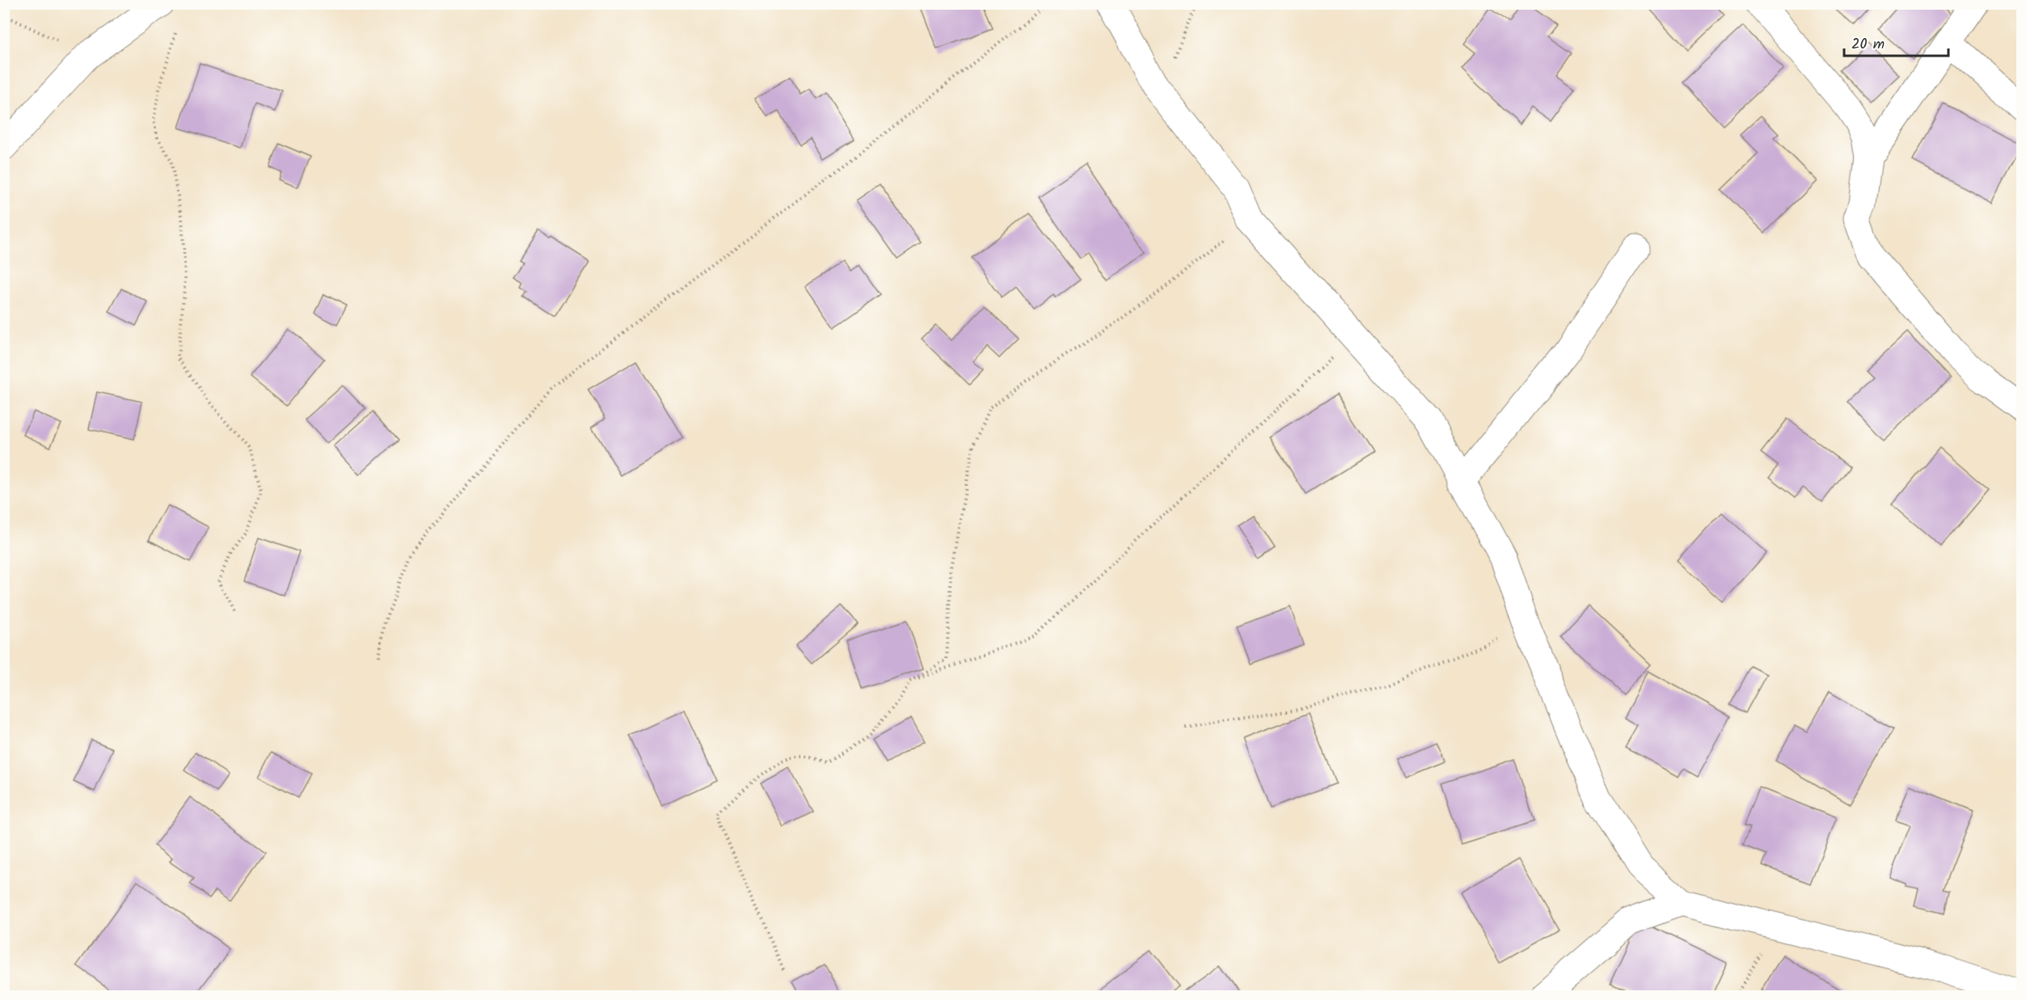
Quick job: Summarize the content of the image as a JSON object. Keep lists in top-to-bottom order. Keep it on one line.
{"scale_bar":"20 m"}
